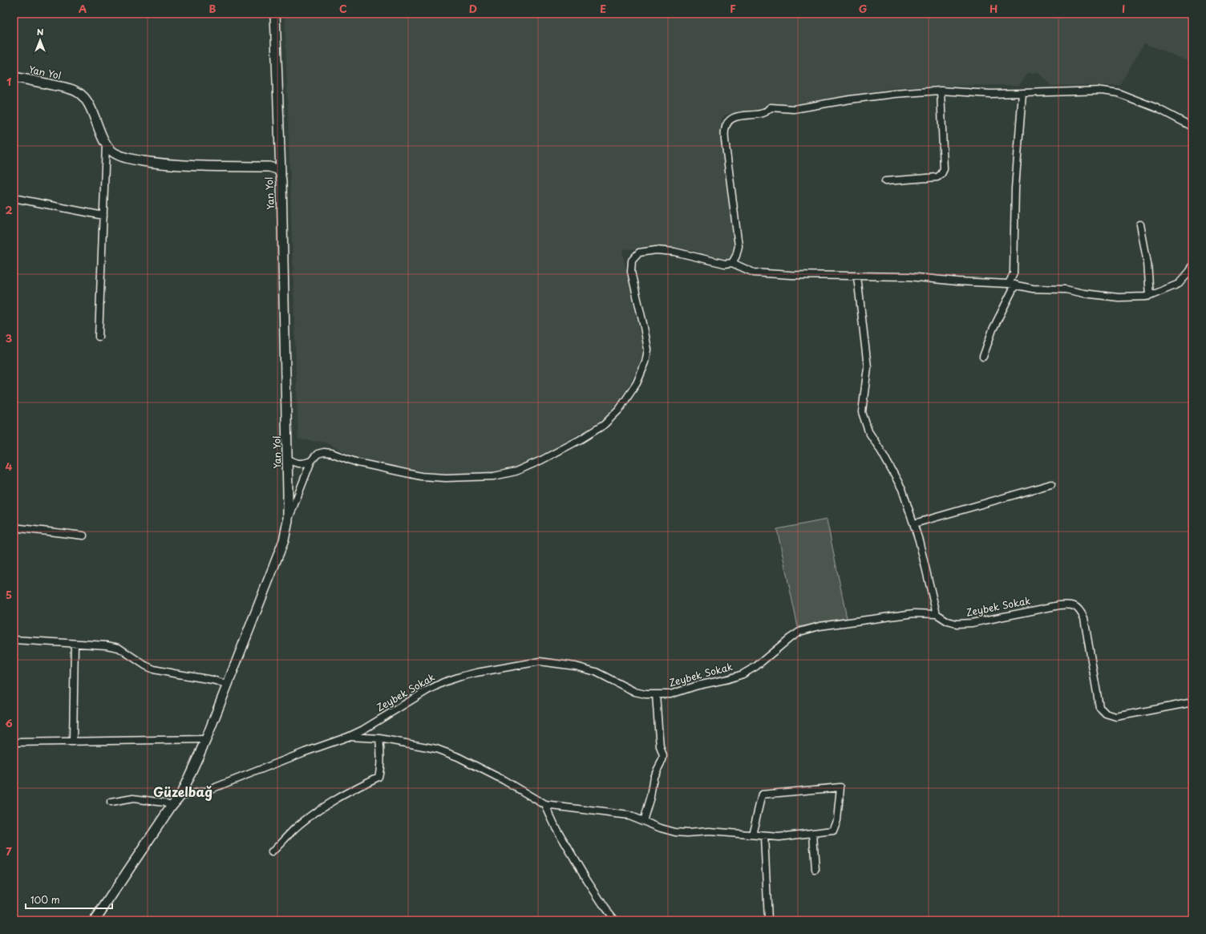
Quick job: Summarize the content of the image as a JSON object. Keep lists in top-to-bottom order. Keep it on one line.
{"streets":{"street":["Yan Yol","Zeybek Sokak"]},"crossings":[["Yan Yol","Zeybek Sokak"]],"districts":["Güzelbağ"],"scale_bar":"100 m","north":"top","grid":{"columns":["A","B","C","D","E","F","G","H","I"],"rows":["1","2","3","4","5","6","7"]}}
